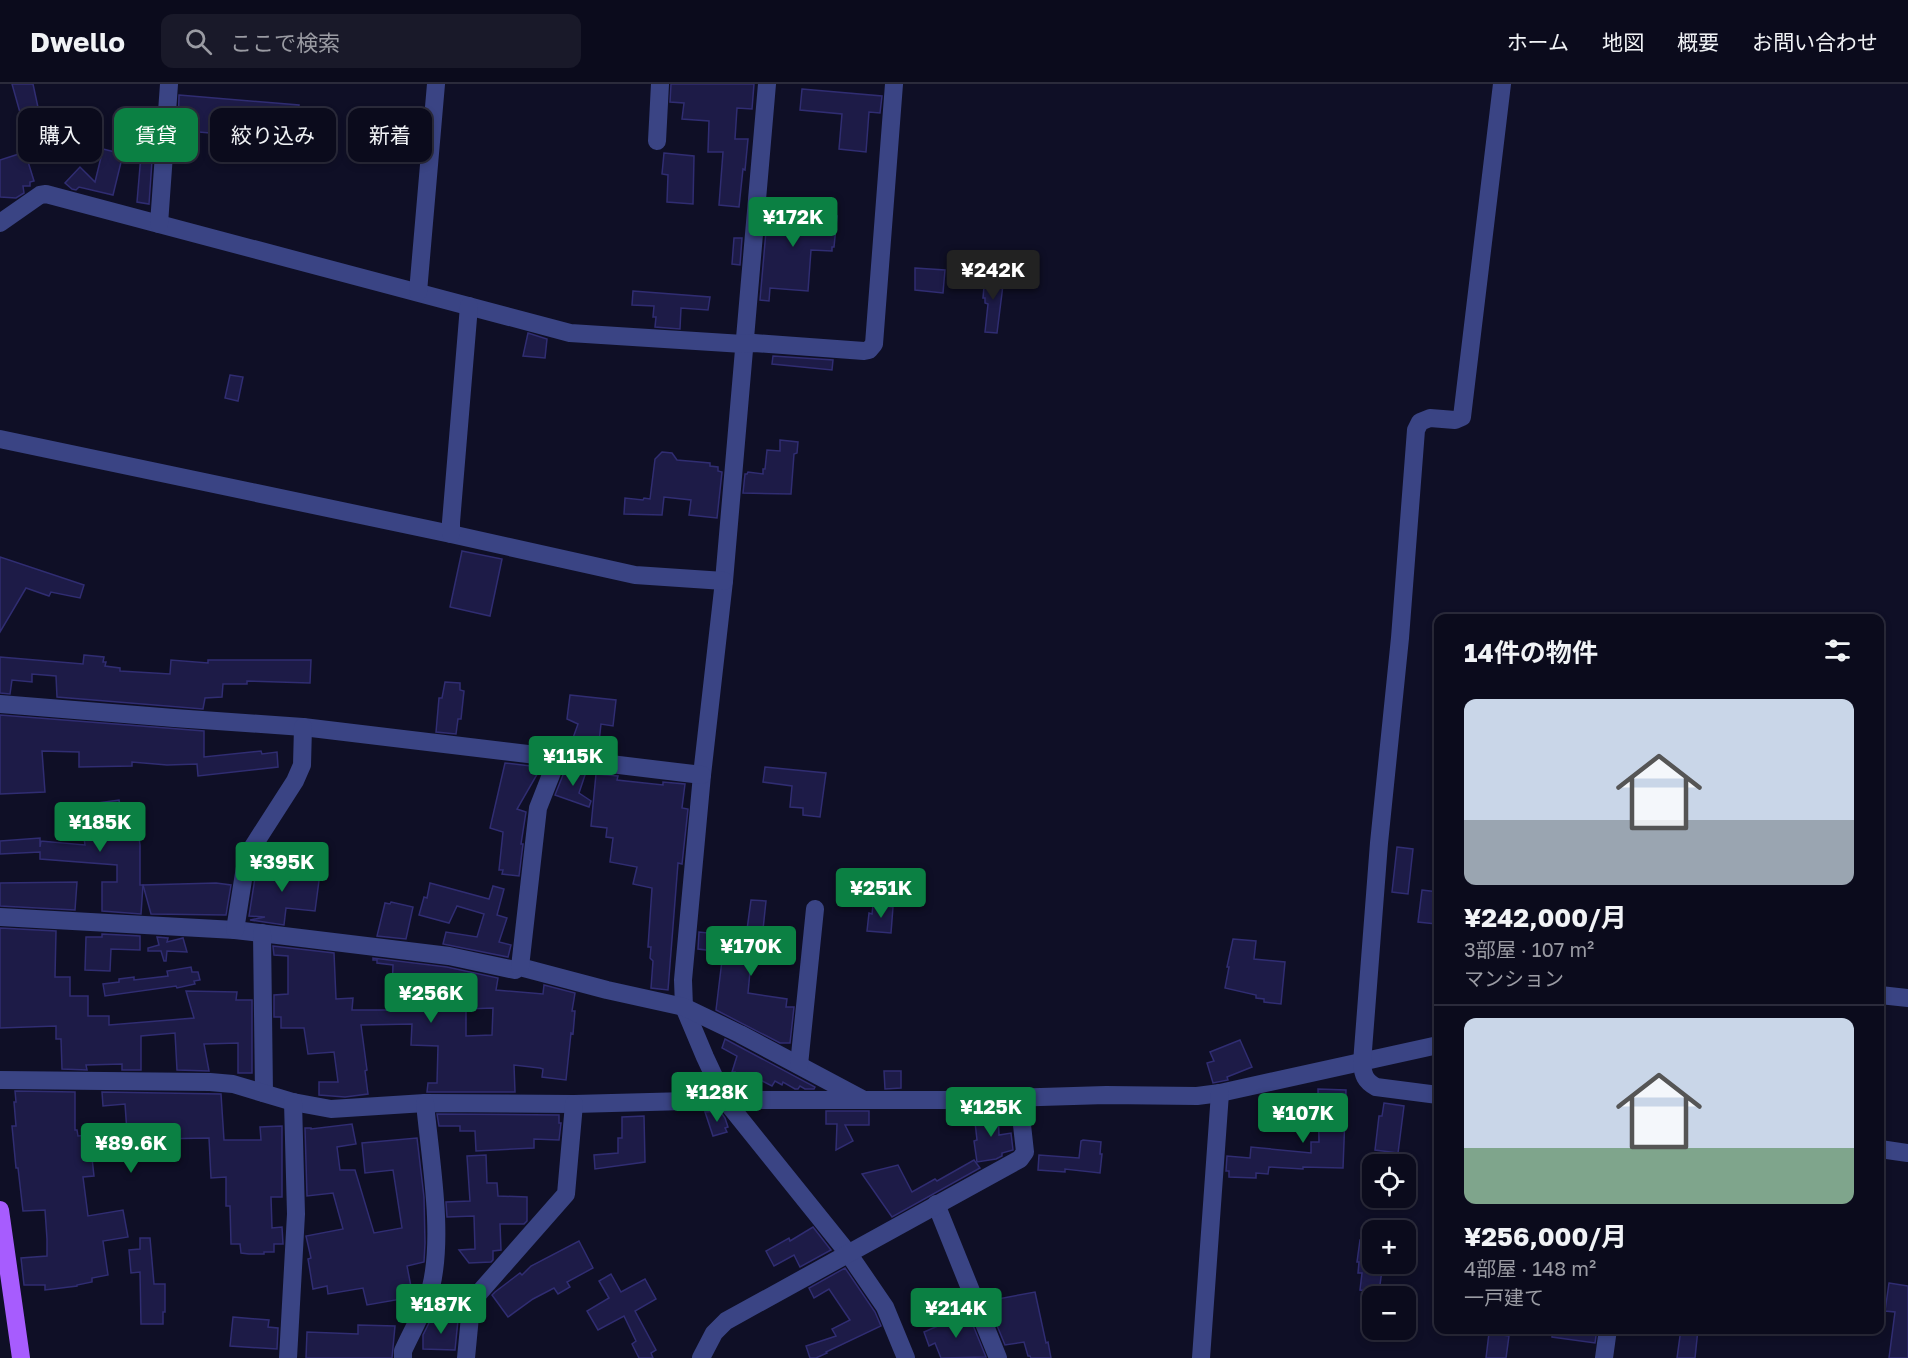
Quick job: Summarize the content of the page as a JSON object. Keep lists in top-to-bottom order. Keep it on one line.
{"page":{"header":"Dwello","search":"ここで検索","nav":["ホーム","地図","概要","お問い合わせ"],"chip":["購入","賃貸","絞り込み","新着"],"price":["¥172K","¥242K","¥115K","¥185K","¥395K","¥251K","¥170K","¥256K","¥128K","¥125K","¥107K","¥89.6K","¥187K","¥214K"],"heading":"14件の物件","list":[{"name":"¥242,000/月","note":"3部屋 · 107 m² · マンション"},{"name":"¥256,000/月","note":"4部屋 · 148 m² · 一戸建て"}],"map_buttons":["+","−"]}}
